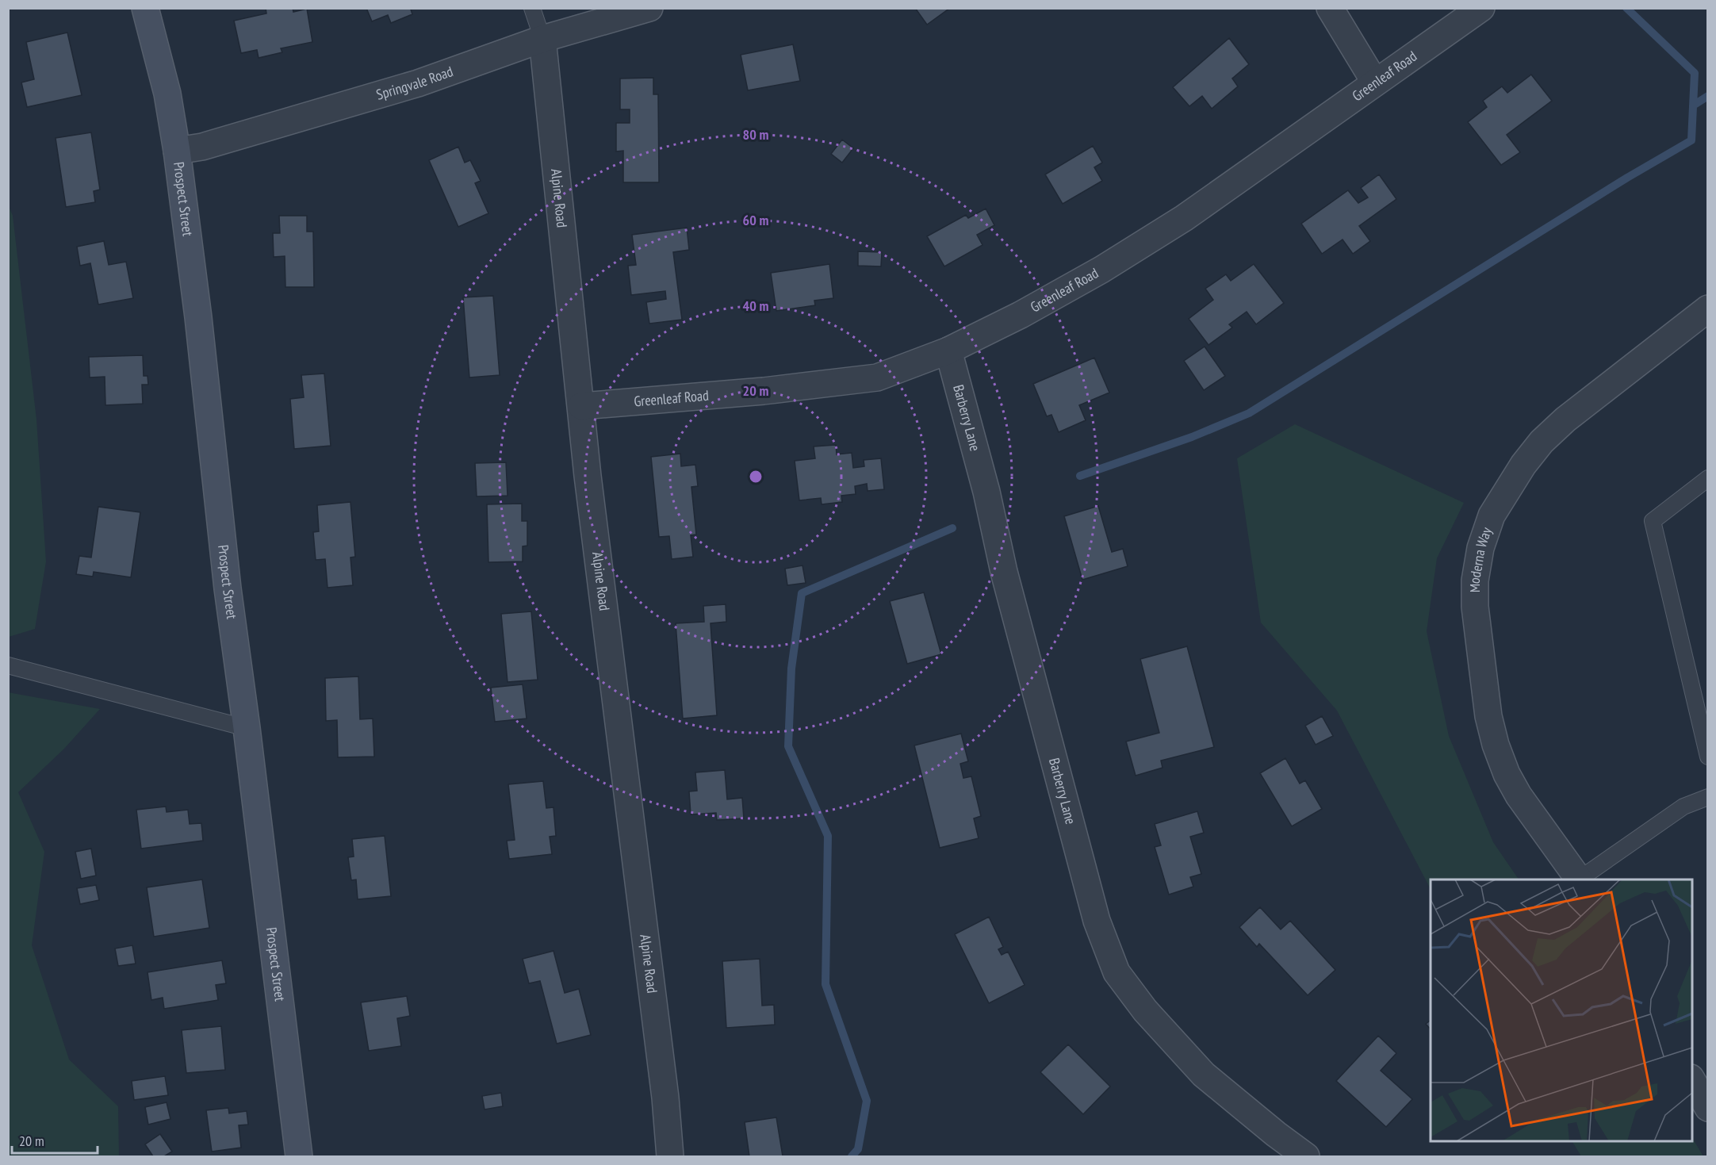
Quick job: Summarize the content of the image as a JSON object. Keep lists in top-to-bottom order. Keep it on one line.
{"streets":{"street":["Greenleaf Road","Springvale Road","Prospect Street","Alpine Road","Barberry Lane","Moderna Way"]},"crossings":[["Greenleaf Road","Alpine Road"],["Greenleaf Road","Barberry Lane"],["Springvale Road","Prospect Street"],["Springvale Road","Alpine Road"]],"scale_bar":"20 m","rings":["80 m","60 m","40 m","20 m"]}
